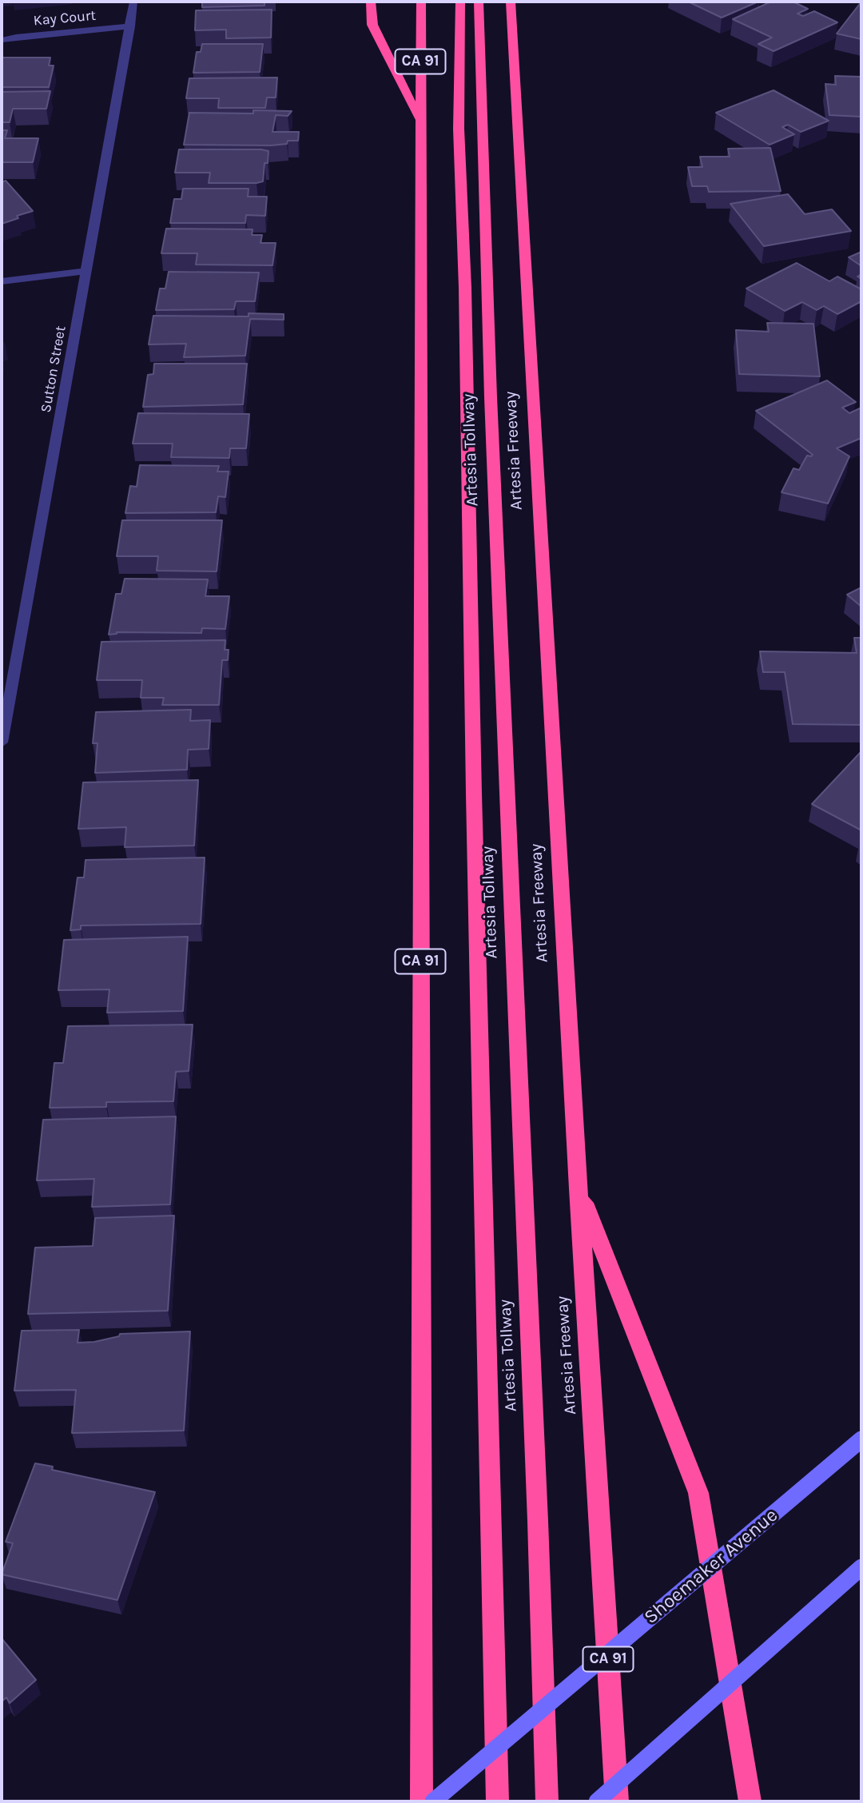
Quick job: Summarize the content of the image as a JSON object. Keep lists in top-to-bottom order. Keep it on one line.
{"streets":{"highway":["CA 91","Artesia Tollway","Artesia Freeway"],"street":["Kay Court","Sutton Street","Shoemaker Avenue"]},"crossings":[["Kay Court","Sutton Street"]]}
